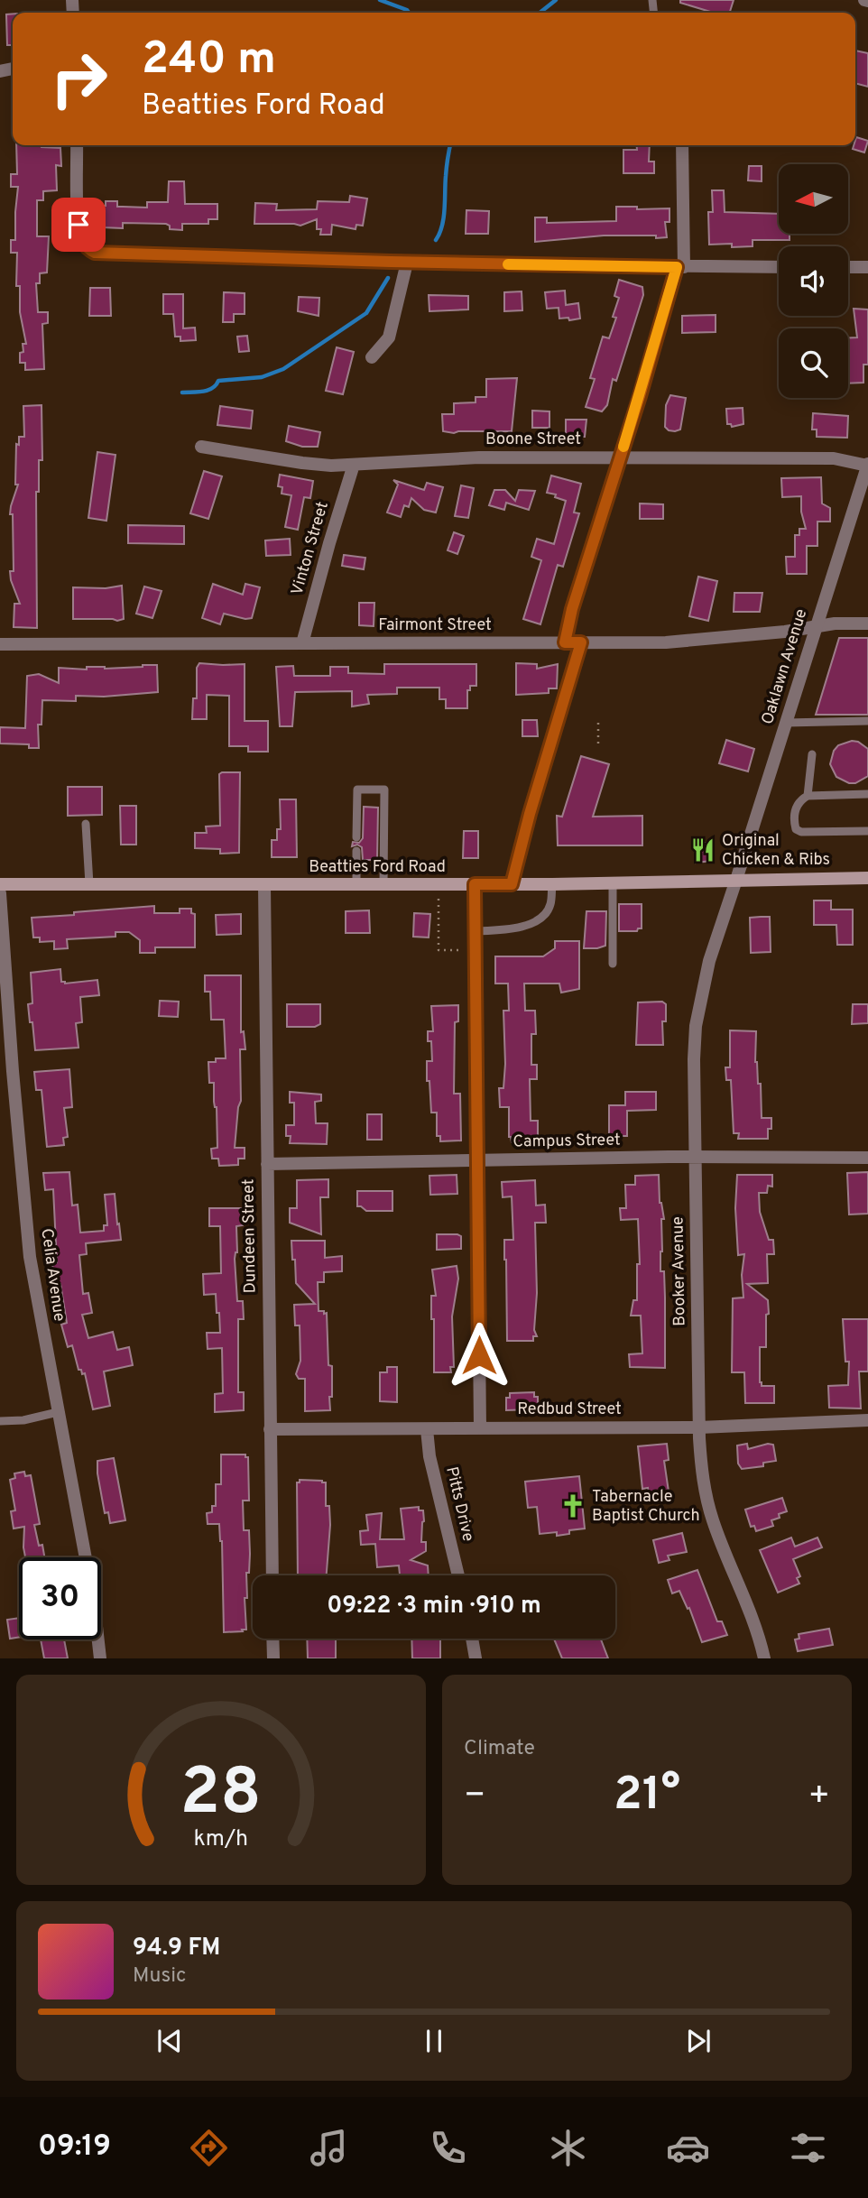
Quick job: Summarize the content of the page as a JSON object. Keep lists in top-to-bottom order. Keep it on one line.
{"streets":{"main road":["Beatties Ford Road"],"street":["Boone Street","Vinton Street","Fairmont Street","Oaklawn Avenue","Campus Street","Dundeen Street","Booker Avenue","Celia Avenue","Redbud Street","Pitts Drive"]},"crossings":[["Boone Street","Vinton Street"],["Boone Street","Oaklawn Avenue"],["Vinton Street","Fairmont Street"],["Fairmont Street","Oaklawn Avenue"],["Oaklawn Avenue","Beatties Ford Road"],["Oaklawn Avenue","Booker Avenue"],["Beatties Ford Road","Dundeen Street"],["Beatties Ford Road","Booker Avenue"],["Campus Street","Dundeen Street"],["Campus Street","Booker Avenue"],["Dundeen Street","Redbud Street"],["Booker Avenue","Redbud Street"],["Redbud Street","Pitts Drive"]],"places":{"restaurant":["Original Chicken & Ribs"],"church":["Tabernacle Baptist Church"]},"north":"left","page":{"turn":["240 m","Beatties Ford Road"],"limit":"30","trip":"09:22 · 3 min · 910 m","tile":"Climate","heat":["−","21°","+"],"song":["94.9 FM","Music"],"tabs":"09:19","gauge":["28","km/h"]}}
